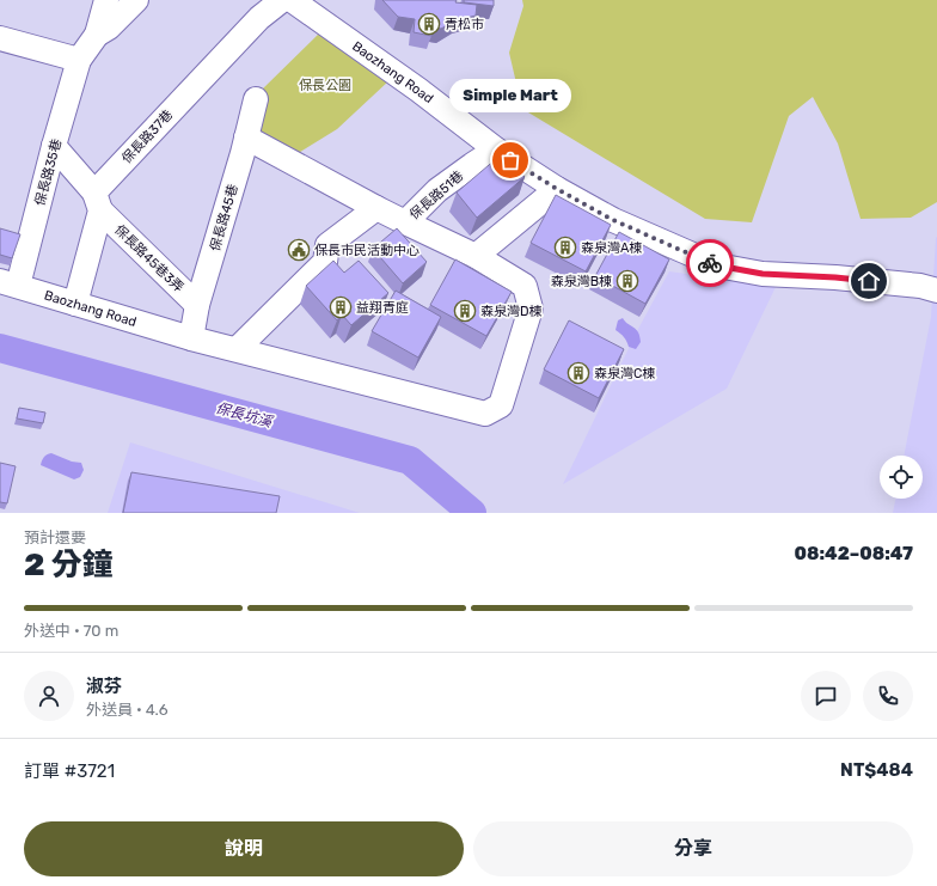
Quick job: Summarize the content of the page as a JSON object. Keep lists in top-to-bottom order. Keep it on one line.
{"streets":{"street":["Baozhang Road","保長路37巷","保長路35巷","保長路51巷","保長路45巷","保長路45巷3弄"]},"crossings":[["Baozhang Road","保長路37巷"],["Baozhang Road","保長路35巷"],["Baozhang Road","保長路51巷"],["Baozhang Road","保長路45巷"],["保長路37巷","保長路45巷3弄"],["保長路35巷","保長路45巷3弄"],["保長路51巷","保長路45巷"],["保長路45巷","保長路45巷3弄"]],"water":["保長坑溪"],"parks":["保長公園"],"places":{"building":["青松市","森泉灣A棟","森泉灣B棟","益翔青庭","森泉灣D棟","森泉灣C棟"],"other":["Simple Mart"],"public building":["保長市民活動中心"]},"page":{"bubble":"Simple Mart","heading":["2 分鐘","預計還要","08:42–08:47"],"panel":["淑芬","外送員 · 4.6","訂單 #3721","NT$484"],"bar":"外送中 · 70 m","buttons":["說明","分享"]}}
